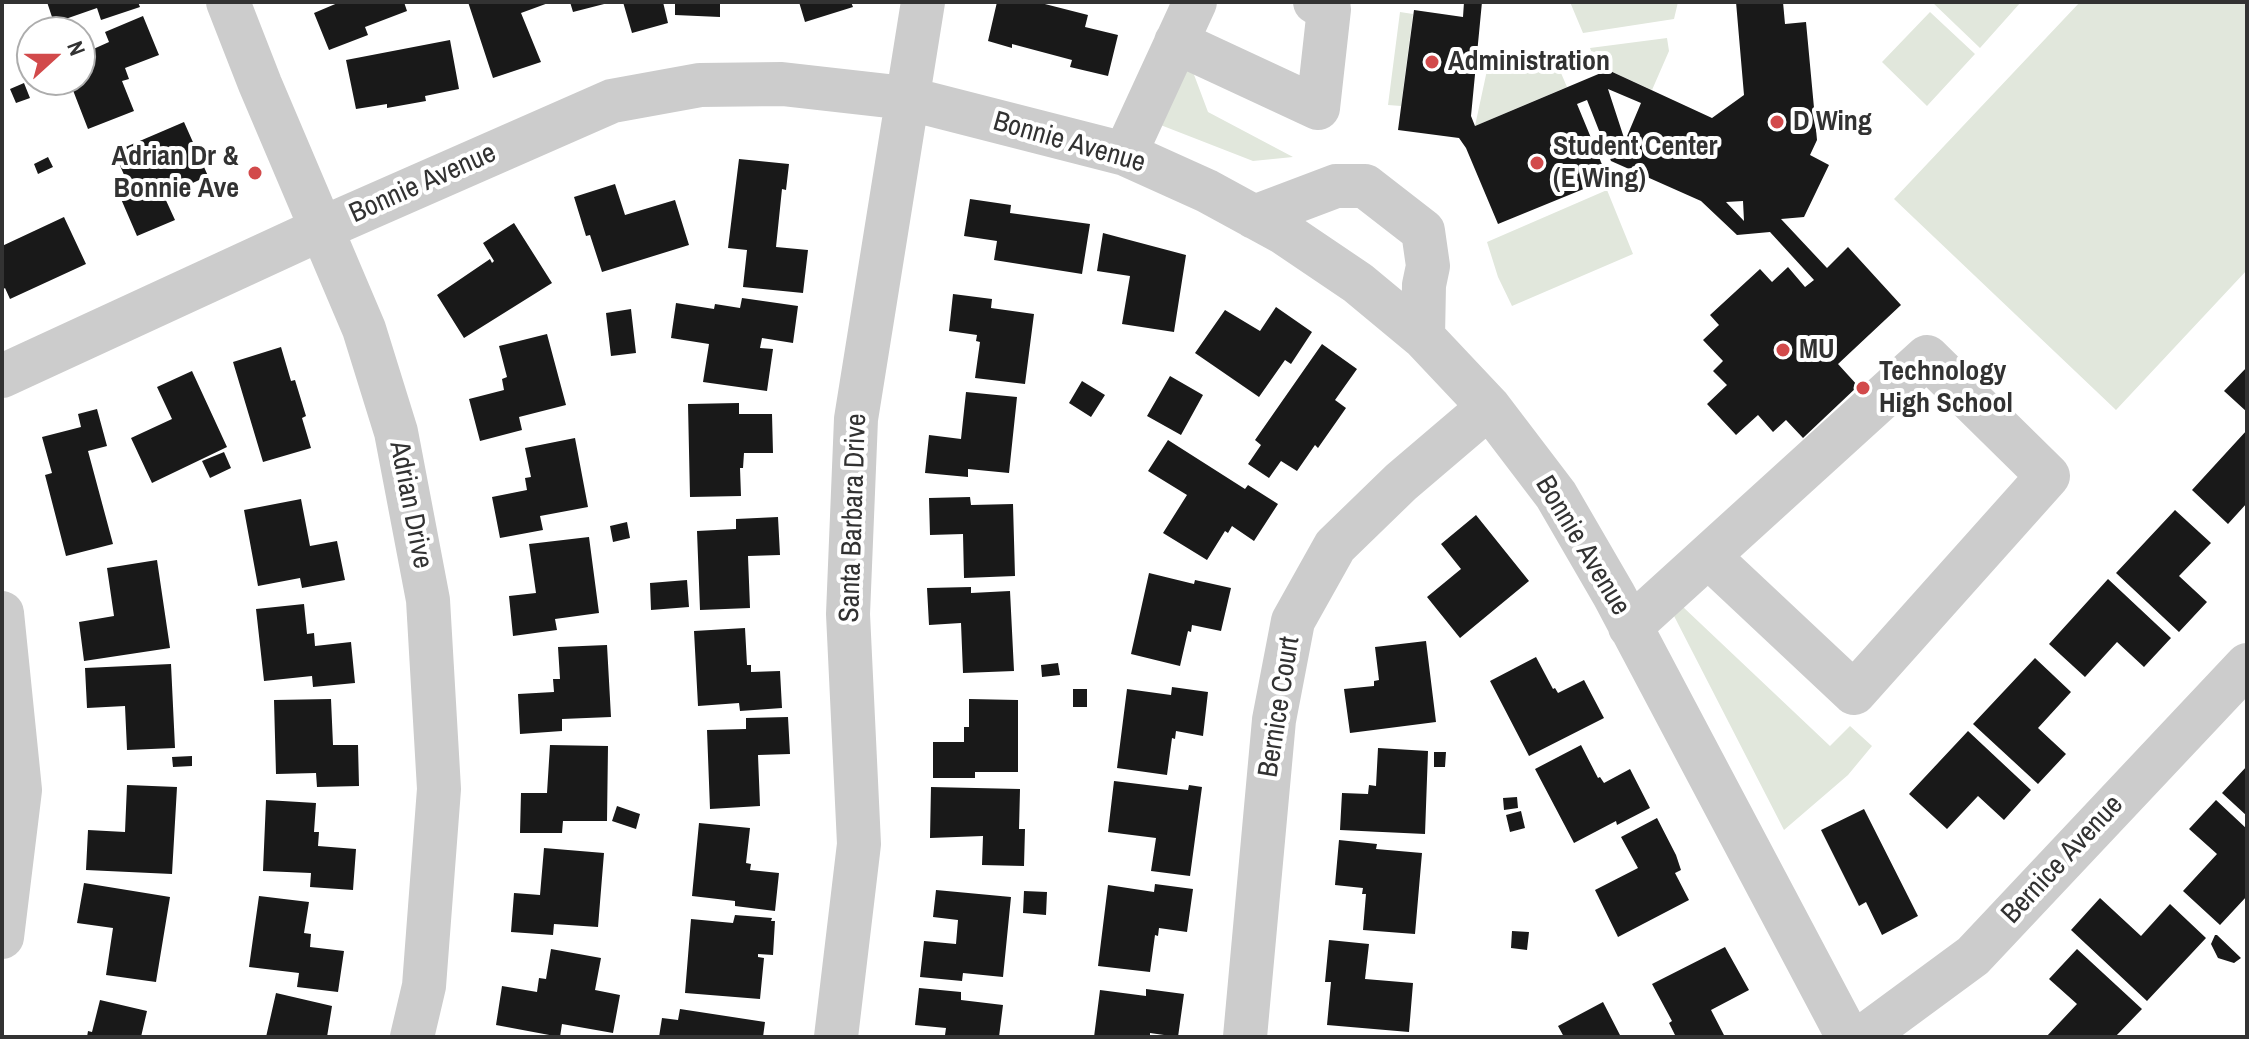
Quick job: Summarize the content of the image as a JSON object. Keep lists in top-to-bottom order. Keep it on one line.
{"streets":{"street":["Bonnie Avenue","Adrian Drive","Santa Barbara Drive","Bernice Court","Bernice Avenue"]},"crossings":[["Bonnie Avenue","Adrian Drive"],["Bonnie Avenue","Santa Barbara Drive"],["Bonnie Avenue","Bernice Court"]],"places":["Administration","D Wing","Student Center (E Wing)","Adrian Dr & Bonnie Ave","MU","Technology High School"],"north":"right"}
